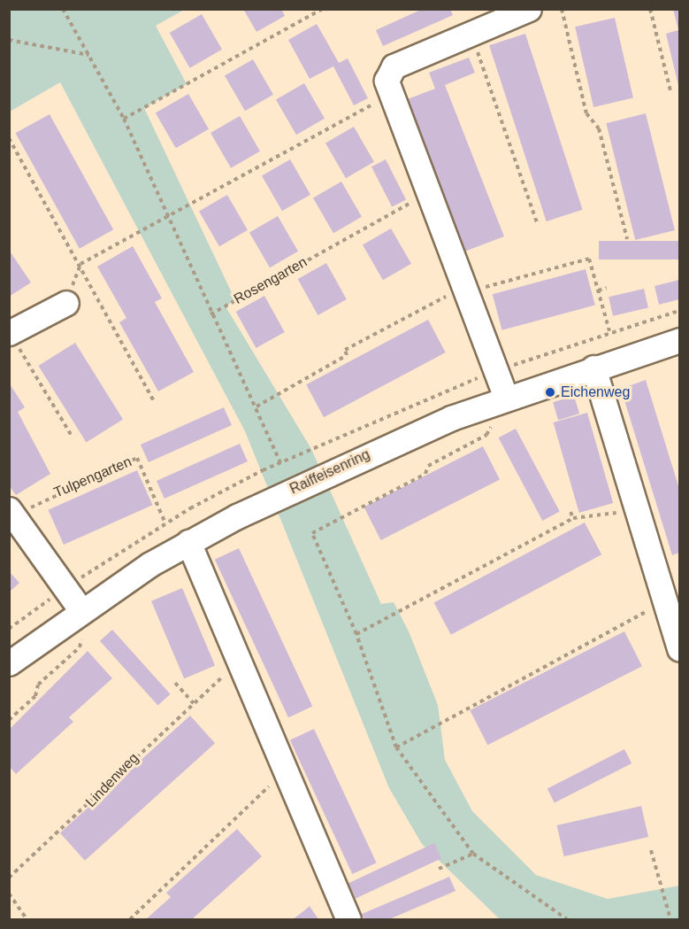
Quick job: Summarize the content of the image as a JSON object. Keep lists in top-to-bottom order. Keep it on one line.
{"streets":{"street":["Raiffeisenring"],"path":["Rosengarten","Tulpengarten","Lindenweg"]},"places":["Eichenweg"]}
